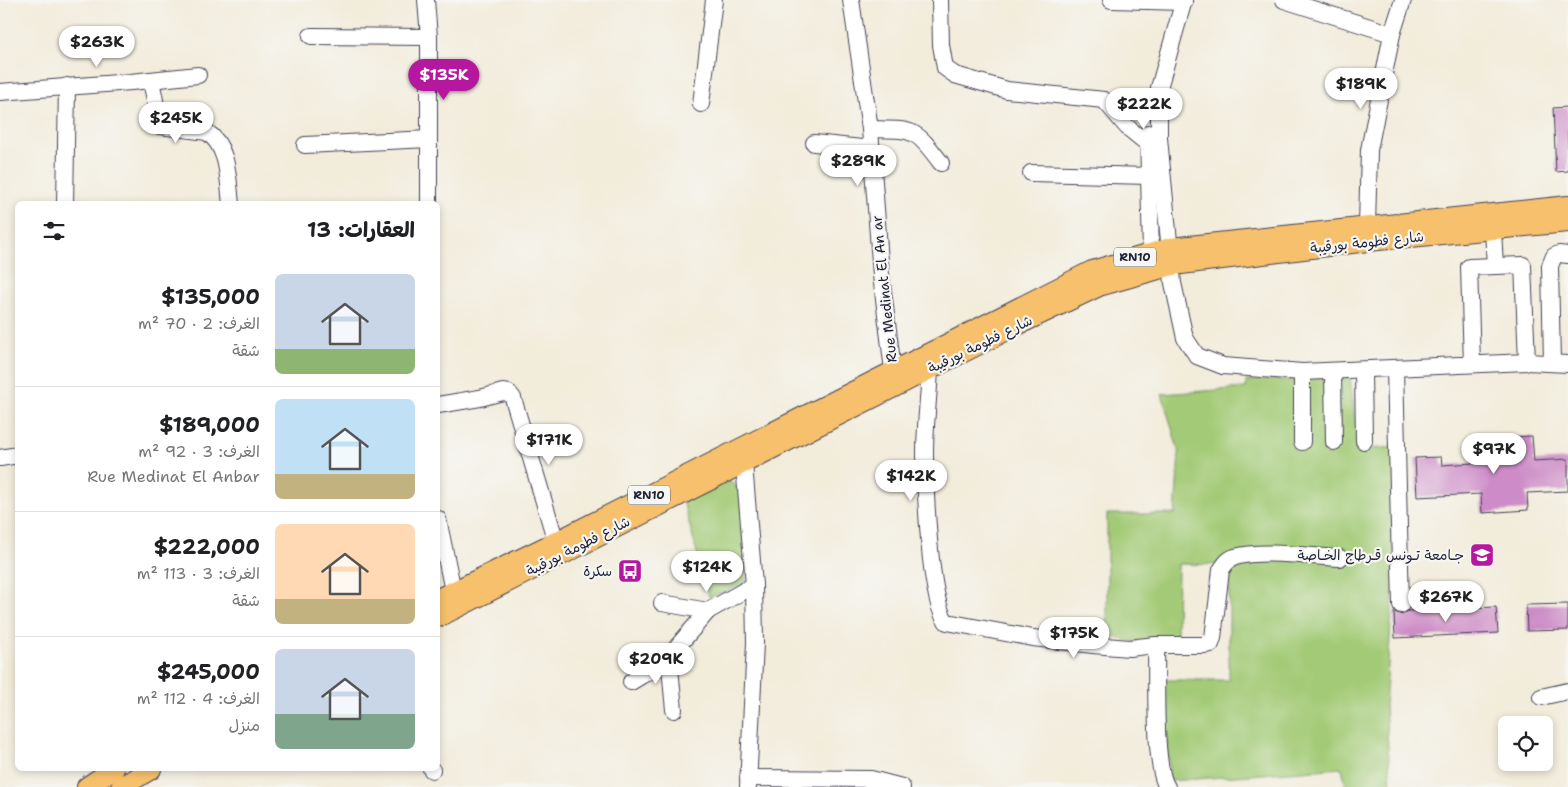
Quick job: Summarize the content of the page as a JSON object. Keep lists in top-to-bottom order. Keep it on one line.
{"streets":{"main road":["شارع فطومة بورقيبة","RN10"],"street":["Rue Medinat El An ar"]},"crossings":[["شارع فطومة بورقيبة","Rue Medinat El An ar"]],"places":{"school or university":["جـامعة تـونس قـرطاج الخـاصة"],"bus stop":["سكرة"]},"page":{"price":["$263K","$135K","$189K","$222K","$245K","$289K","$171K","$97K","$142K","$124K","$267K","$175K","$209K"],"heading":"العقارات: 13","list":[{"name":"$135,000","note":"الغرف: 2 · 70 m² · شقة"},{"name":"$189,000","note":"الغرف: 3 · 92 m² · Rue Medinat El Anbar"},{"name":"$222,000","note":"الغرف: 3 · 113 m² · شقة"},{"name":"$245,000","note":"الغرف: 4 · 112 m² · منزل"}]}}
